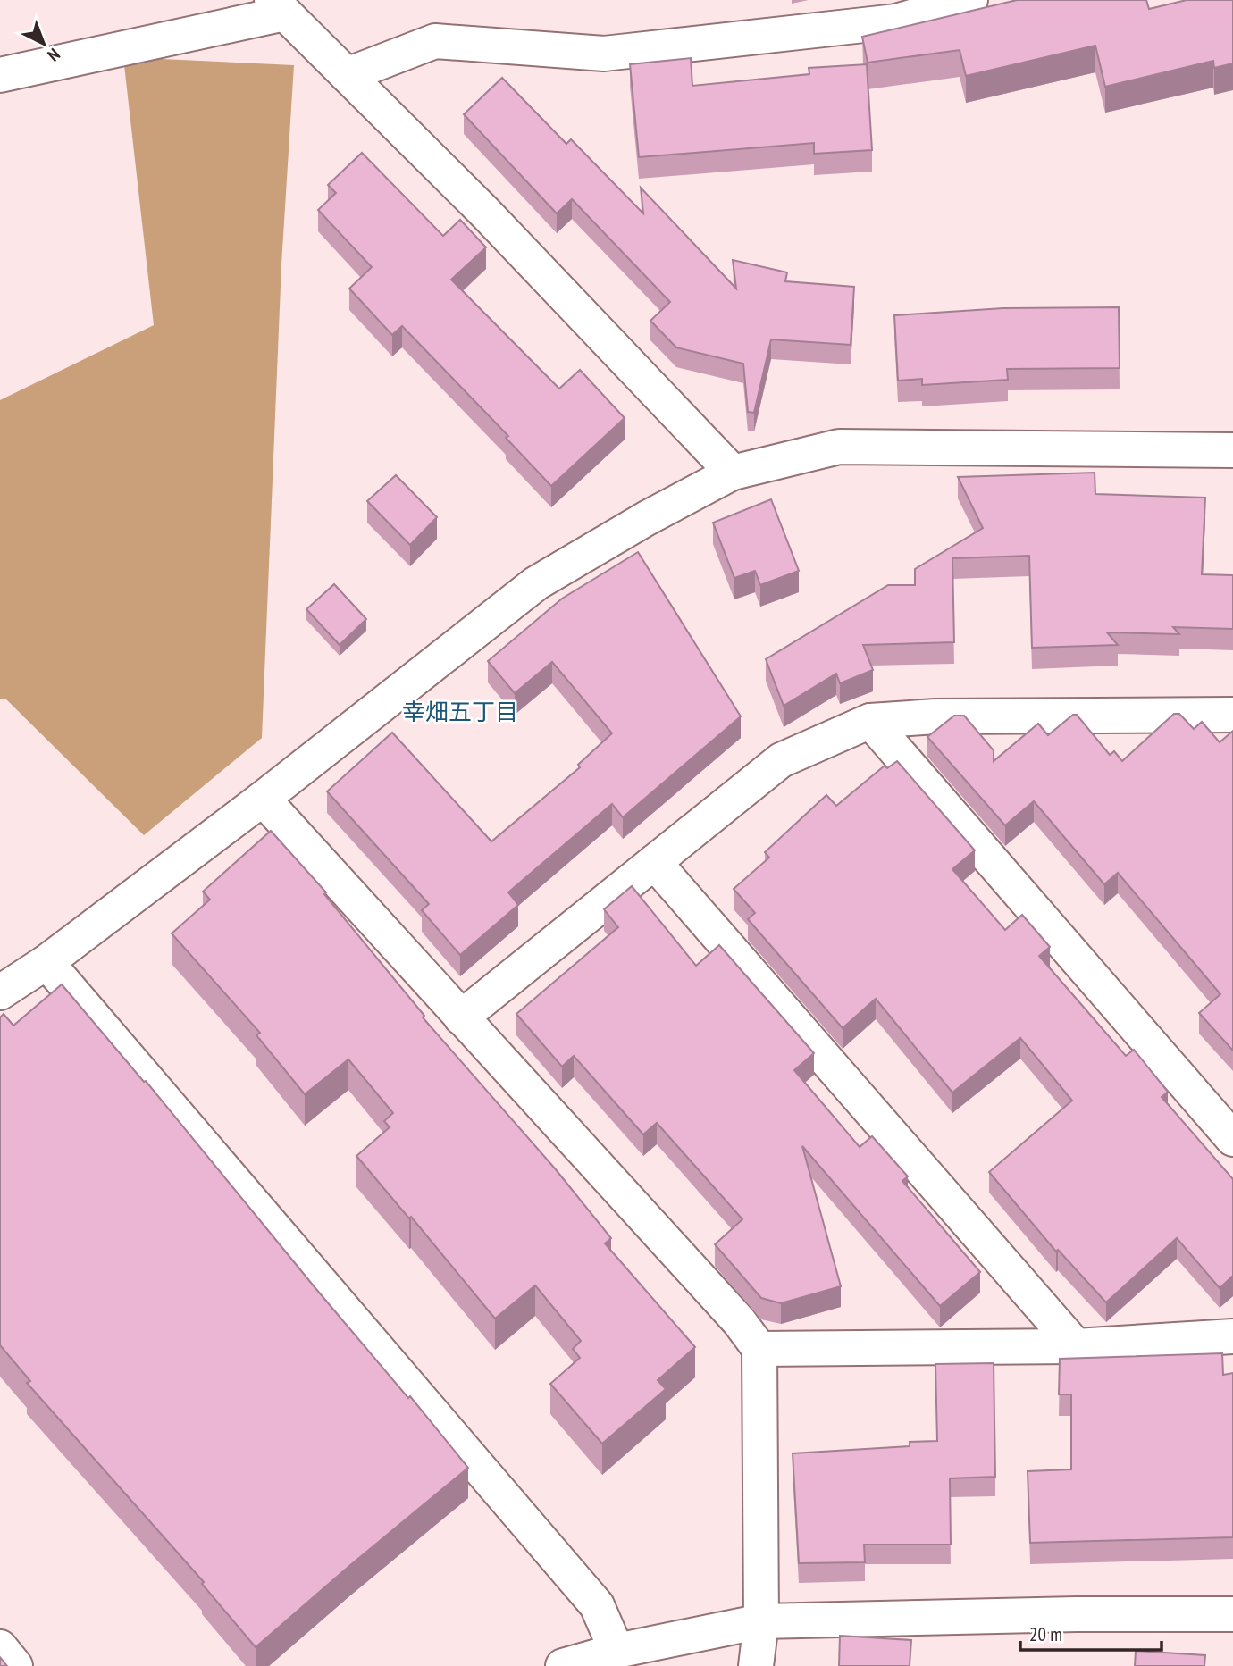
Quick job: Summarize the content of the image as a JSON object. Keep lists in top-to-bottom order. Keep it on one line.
{"districts":["幸畑五丁目"],"scale_bar":"20 m","north":"bottom right"}
